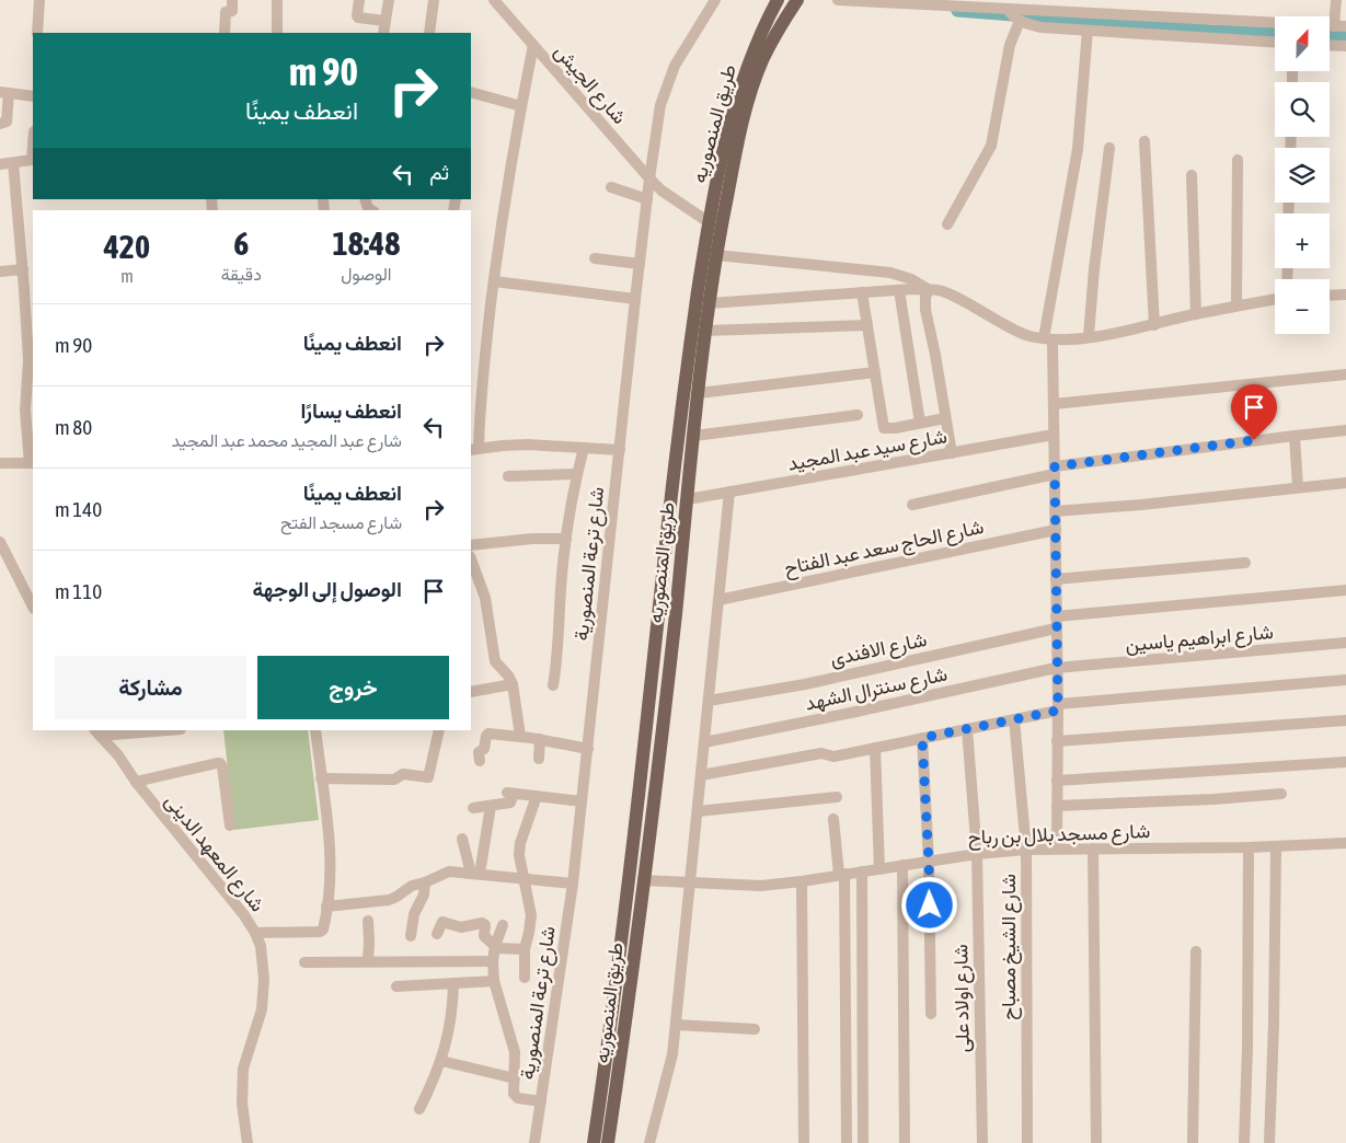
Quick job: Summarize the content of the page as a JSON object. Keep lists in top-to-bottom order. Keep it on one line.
{"streets":{"main road":["طريق المنصوريه"],"street":["شارع الجيش","شارع سيد عبد المجيد","شارع الحاج سعد عبد الفتاح","شارع ترعة المنصورية","شارع ابراهيم ياسين","شارع الافندى","شارع سنترال الشهد","شارع مسجد بلال بن رباح","شارع المعهد الدينى","شارع الشيخ مصباح","شارع اولاد على"]},"crossings":[["شارع الجيش","طريق المنصوريه"],["شارع الجيش","شارع ترعة المنصورية"],["طريق المنصوريه","شارع سيد عبد المجيد"],["طريق المنصوريه","شارع مسجد بلال بن رباح"],["شارع ابراهيم ياسين","شارع سنترال الشهد"],["شارع مسجد بلال بن رباح","شارع الشيخ مصباح"],["شارع مسجد بلال بن رباح","شارع اولاد على"]],"north":"top","page":{"map_buttons":["+","−"],"turn":["90 m","انعطف يمينًا"],"then":"ثم","eta":["18:48","الوصول","6","دقيقة","420","m"],"list":[{"name":"انعطف يمينًا","value":"90 m"},{"name":"انعطف يسارًا","note":"شارع عبد المجيد محمد عبد المجيد","value":"80 m"},{"name":"انعطف يمينًا","note":"شارع مسجد الفتح","value":"140 m"},{"name":"الوصول إلى الوجهة","value":"110 m"}],"buttons":["خروج","مشاركة"]}}
